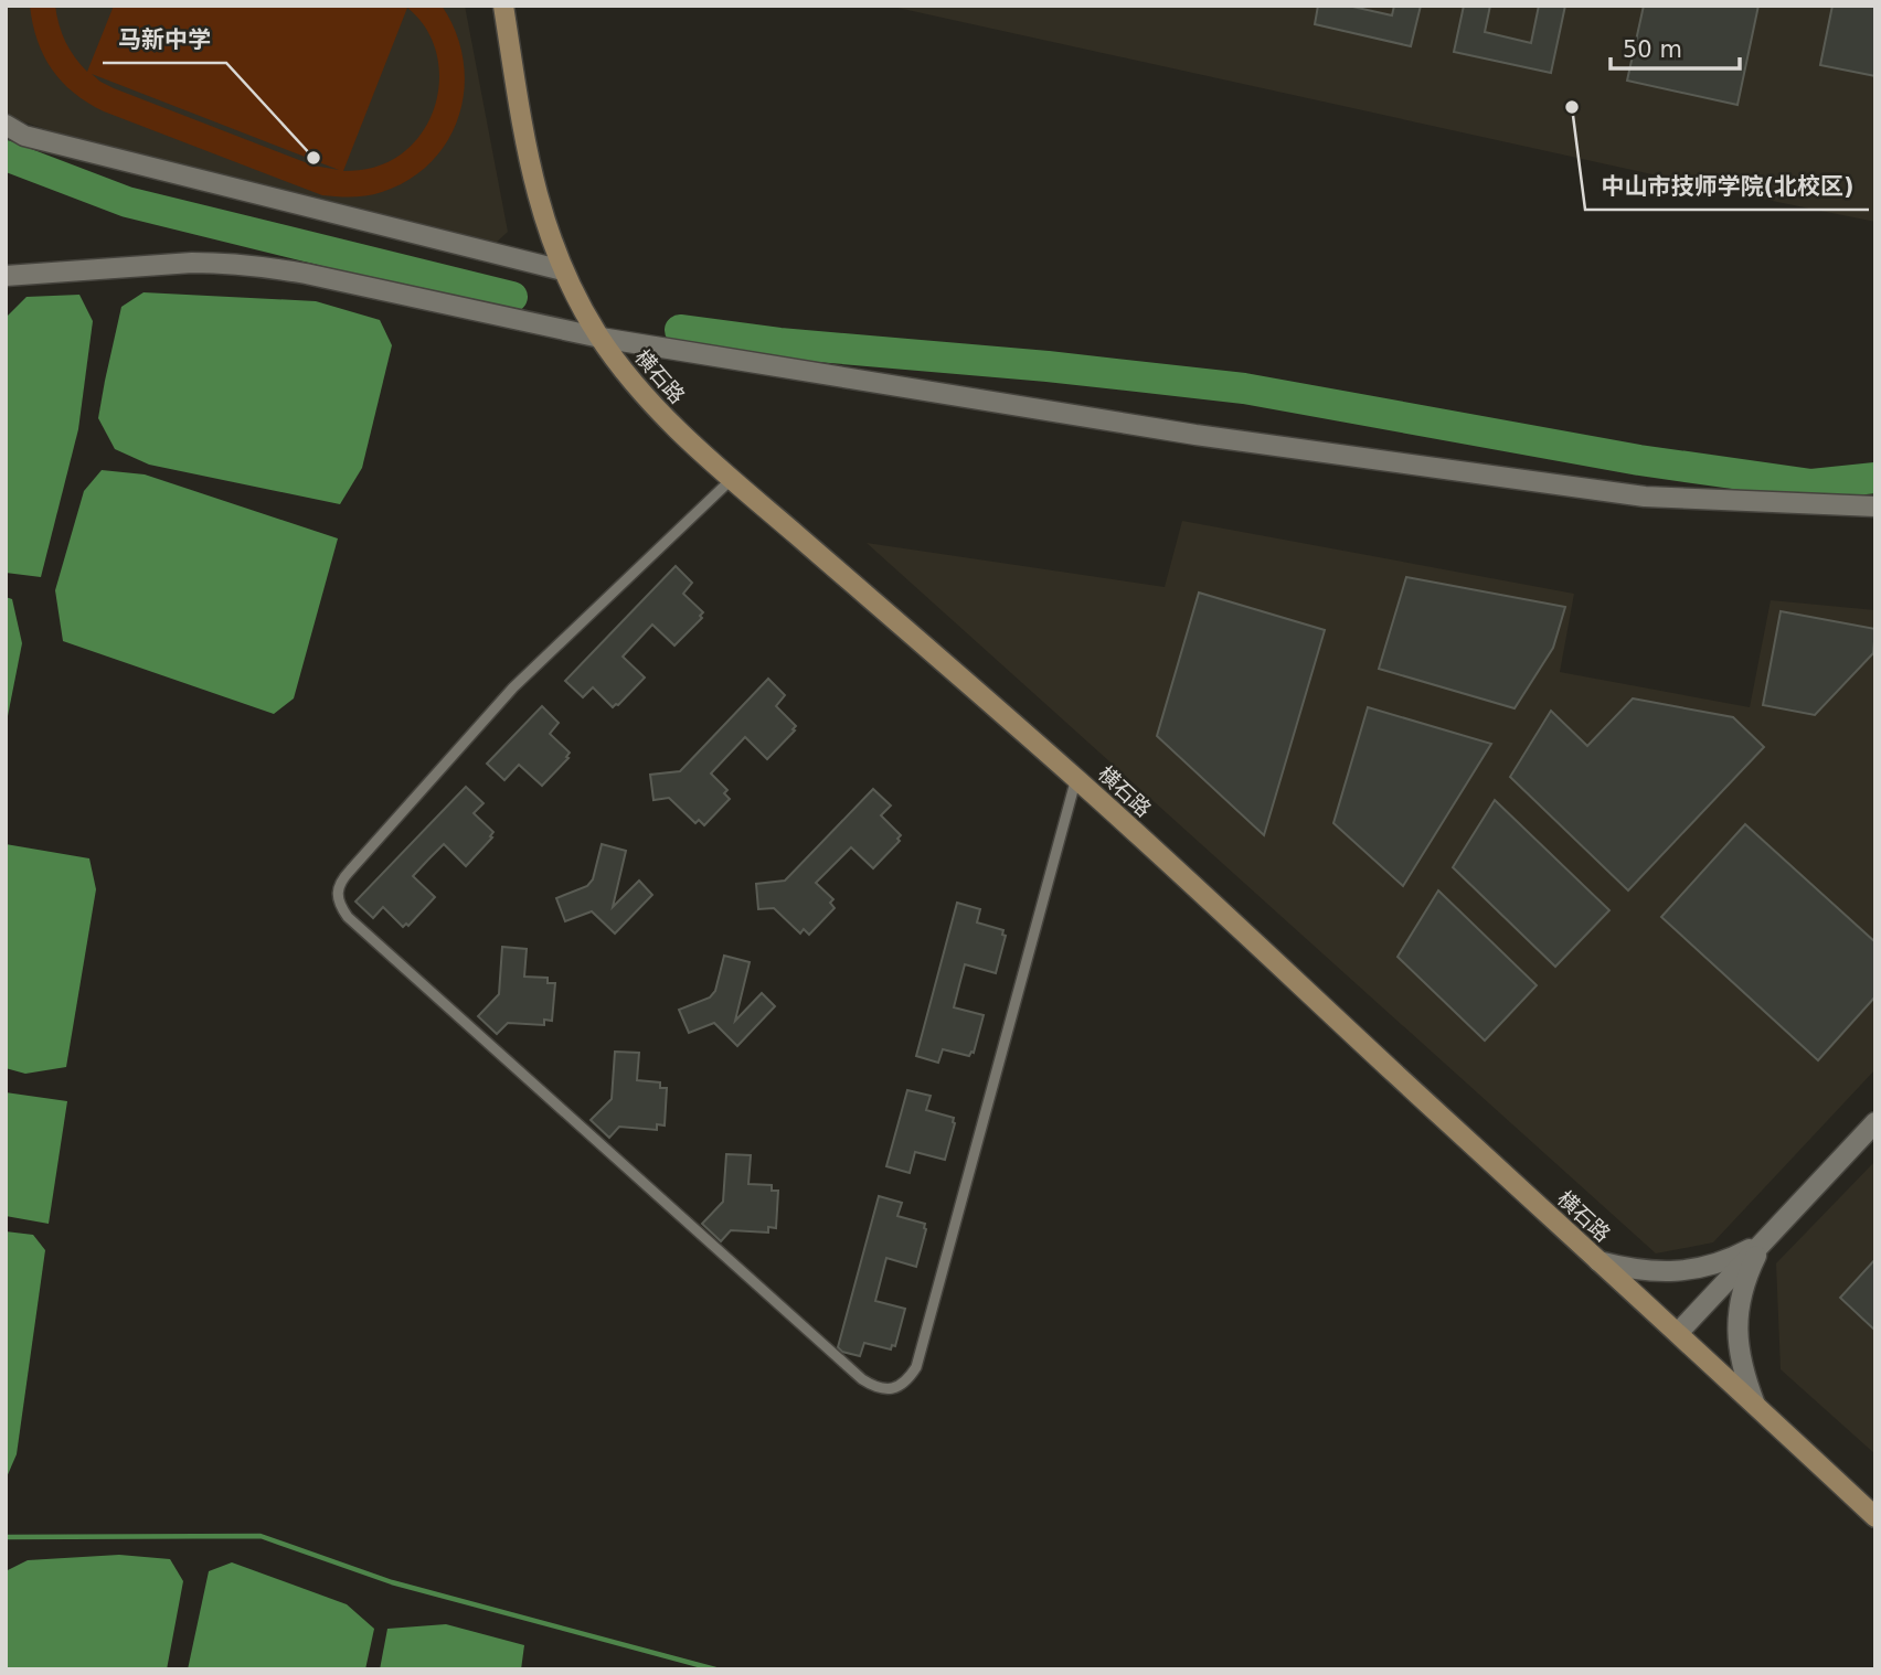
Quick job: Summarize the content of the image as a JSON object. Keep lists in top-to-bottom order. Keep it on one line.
{"streets":{"main road":["横石路"]},"places":["中山市技师学院(北校区)","马新中学"],"scale_bar":"50 m"}
